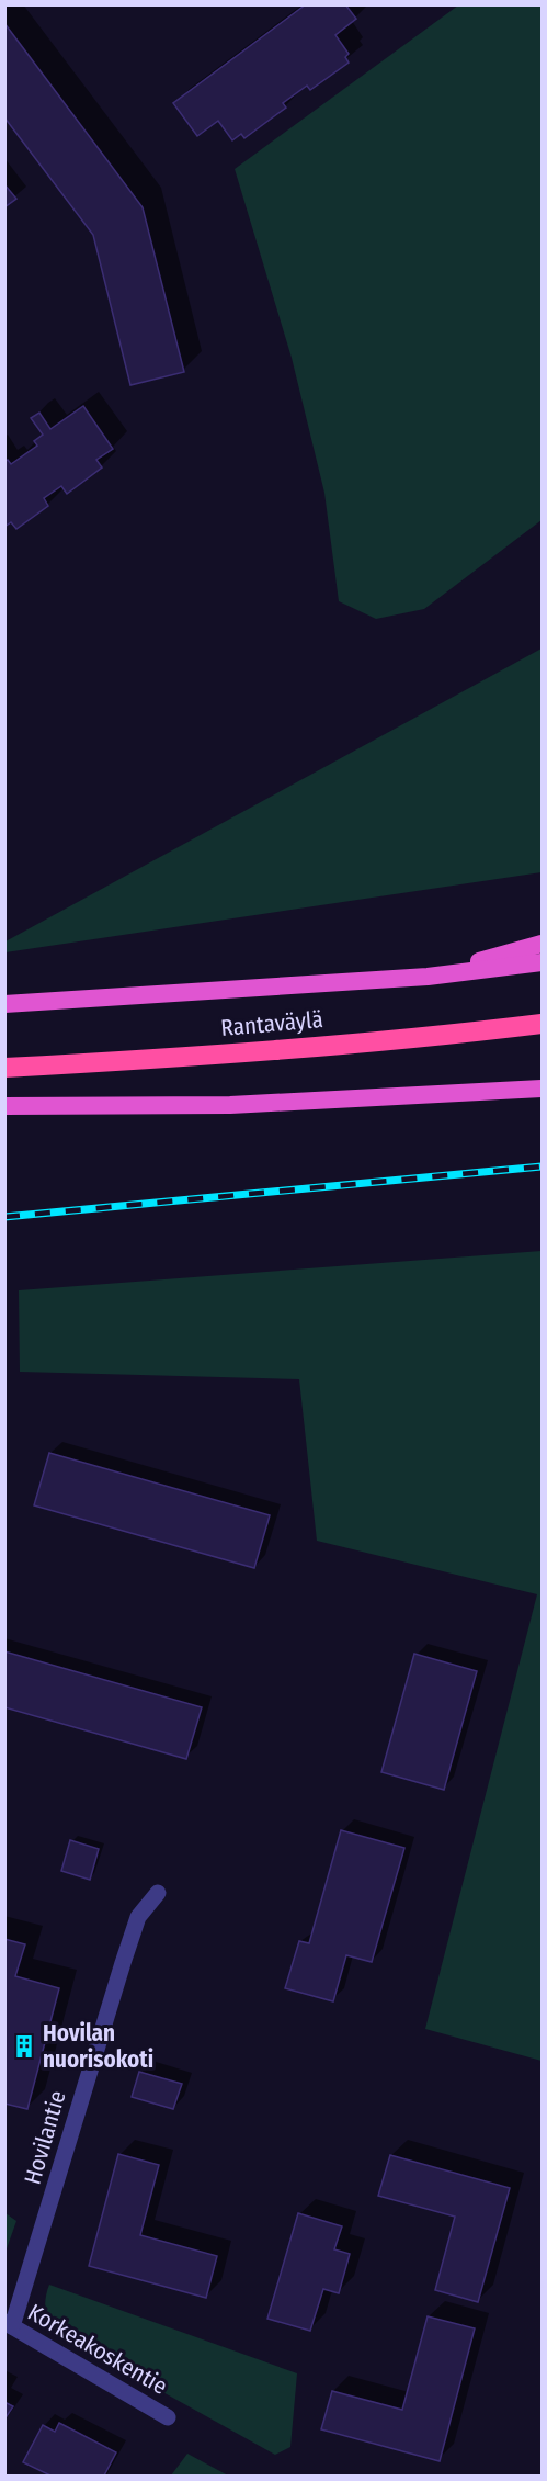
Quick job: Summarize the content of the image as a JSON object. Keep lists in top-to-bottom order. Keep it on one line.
{"streets":{"highway":["Rantaväylä"],"street":["Hovilantie","Korkeakoskentie"]},"crossings":[["Hovilantie","Korkeakoskentie"]],"places":{"building":["Hovilan nuorisokoti"]}}
